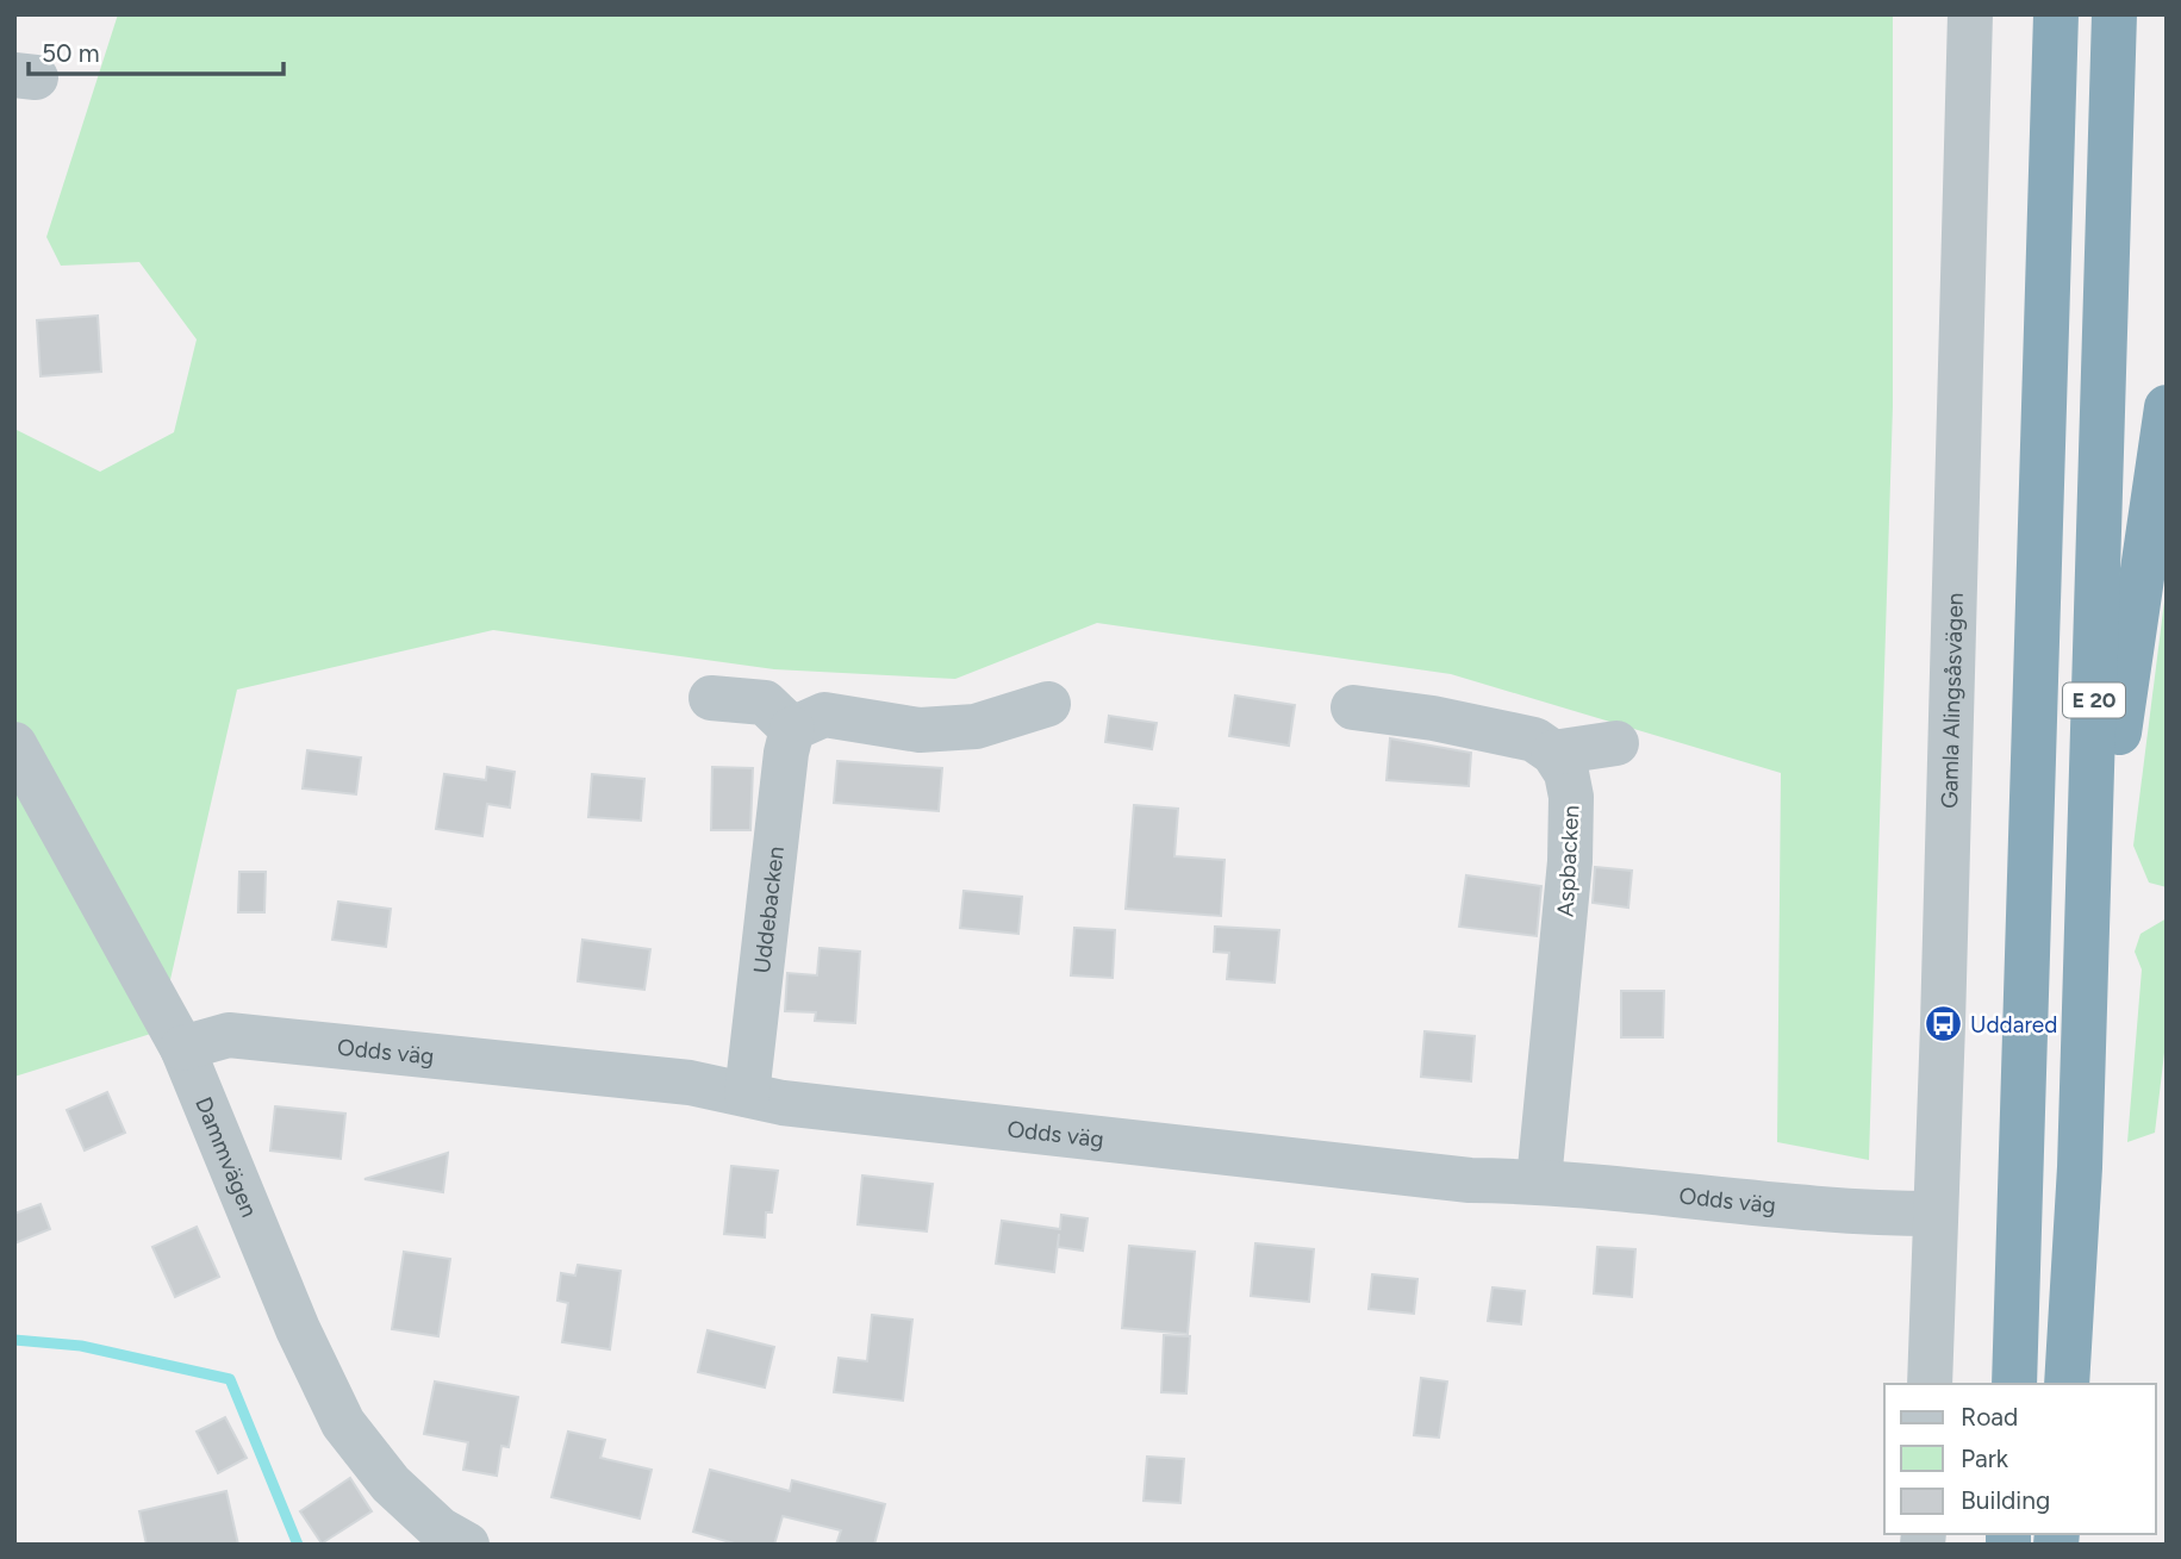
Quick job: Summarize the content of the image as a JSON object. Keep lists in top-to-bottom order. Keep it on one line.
{"streets":{"highway":["E 20"],"street":["Gamla Alingsåsvägen","Aspbacken","Uddebacken","Odds väg","Dammvägen"]},"crossings":[["Gamla Alingsåsvägen","Odds väg"],["Aspbacken","Odds väg"],["Uddebacken","Odds väg"],["Odds väg","Dammvägen"]],"places":{"bus stop":["Uddared"]},"legend":["Road","Park","Building"],"scale_bar":"50 m"}
